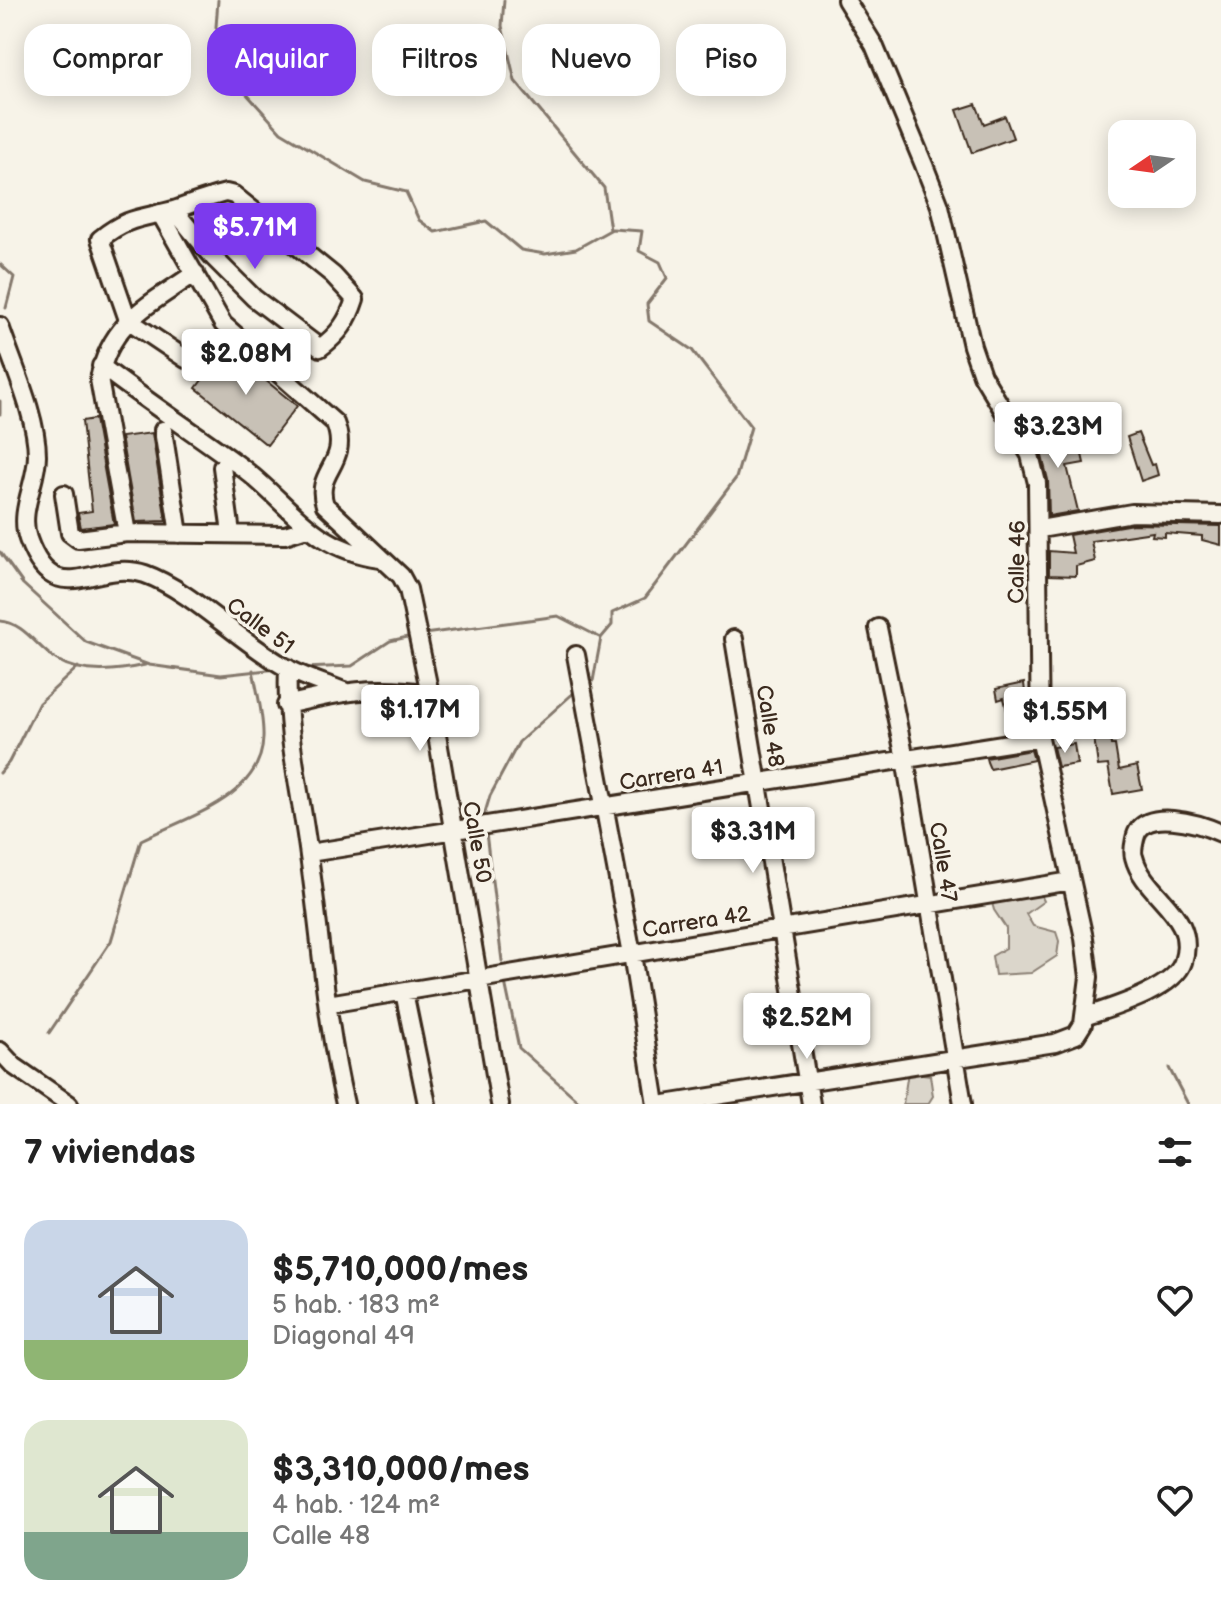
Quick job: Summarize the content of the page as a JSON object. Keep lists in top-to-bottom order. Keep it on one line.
{"streets":{"street":["Calle 46","Calle 51","Calle 48","Carrera 41","Calle 50","Calle 47","Carrera 42"]},"crossings":[["Calle 46","Carrera 41"],["Calle 46","Carrera 42"],["Calle 51","Carrera 41"],["Calle 51","Carrera 42"],["Calle 48","Carrera 41"],["Calle 48","Carrera 42"],["Carrera 41","Calle 50"],["Carrera 41","Calle 47"],["Calle 50","Carrera 42"],["Calle 47","Carrera 42"]],"north":"left","page":{"chip":["Comprar","Alquilar","Filtros","Nuevo","Piso"],"price":["$5.71M","$2.08M","$3.23M","$1.17M","$1.55M","$3.31M","$2.52M"],"heading":"7 viviendas","list":[{"name":"$5,710,000/mes","note":"5 hab. · 183 m² · Diagonal 49"},{"name":"$3,310,000/mes","note":"4 hab. · 124 m² · Calle 48"}]}}
